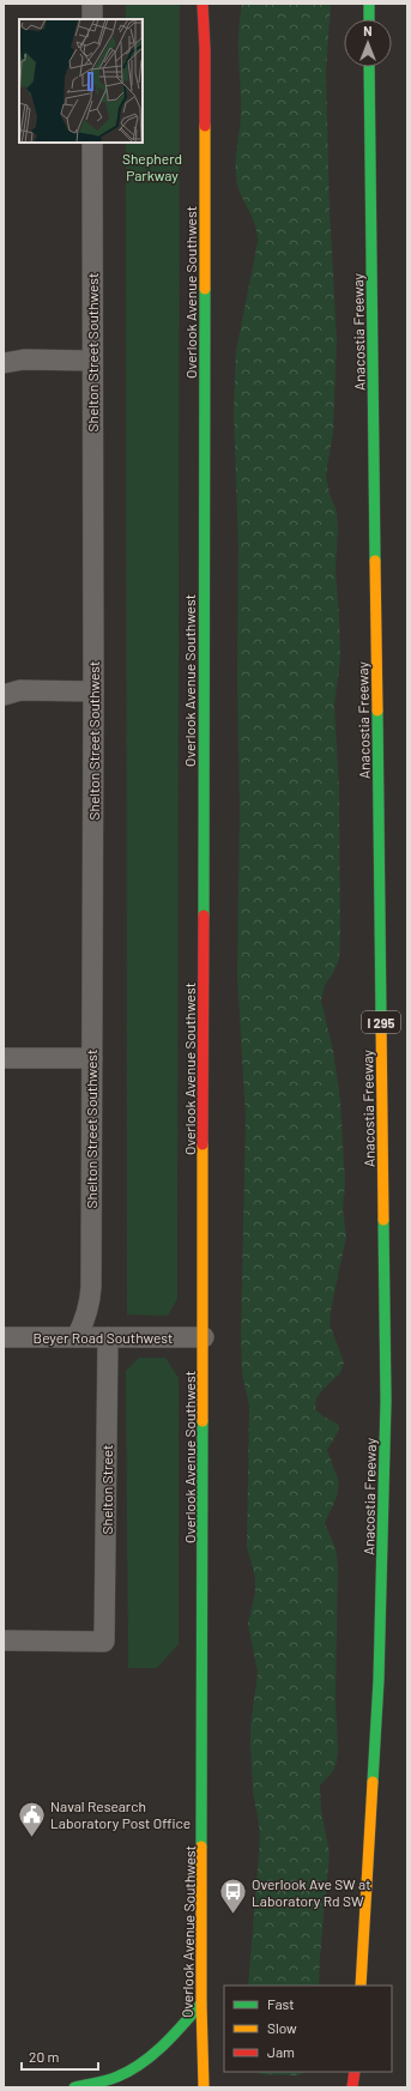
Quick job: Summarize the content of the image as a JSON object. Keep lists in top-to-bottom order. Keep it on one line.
{"streets":{"main road":["Overlook Avenue Southwest","Anacostia Freeway","I 295"],"street":["Shelton Street Southwest","Beyer Road Southwest","Shelton Street"]},"crossings":[["Overlook Avenue Southwest","Beyer Road Southwest"],["Shelton Street Southwest","Beyer Road Southwest"],["Beyer Road Southwest","Shelton Street"]],"parks":["Shepherd Parkway"],"places":{"public building":["Naval Research Laboratory Post Office"],"bus stop":["Overlook Ave SW at Laboratory Rd SW"]},"legend":["Fast","Slow","Jam"],"scale_bar":"20 m","north":"top"}
